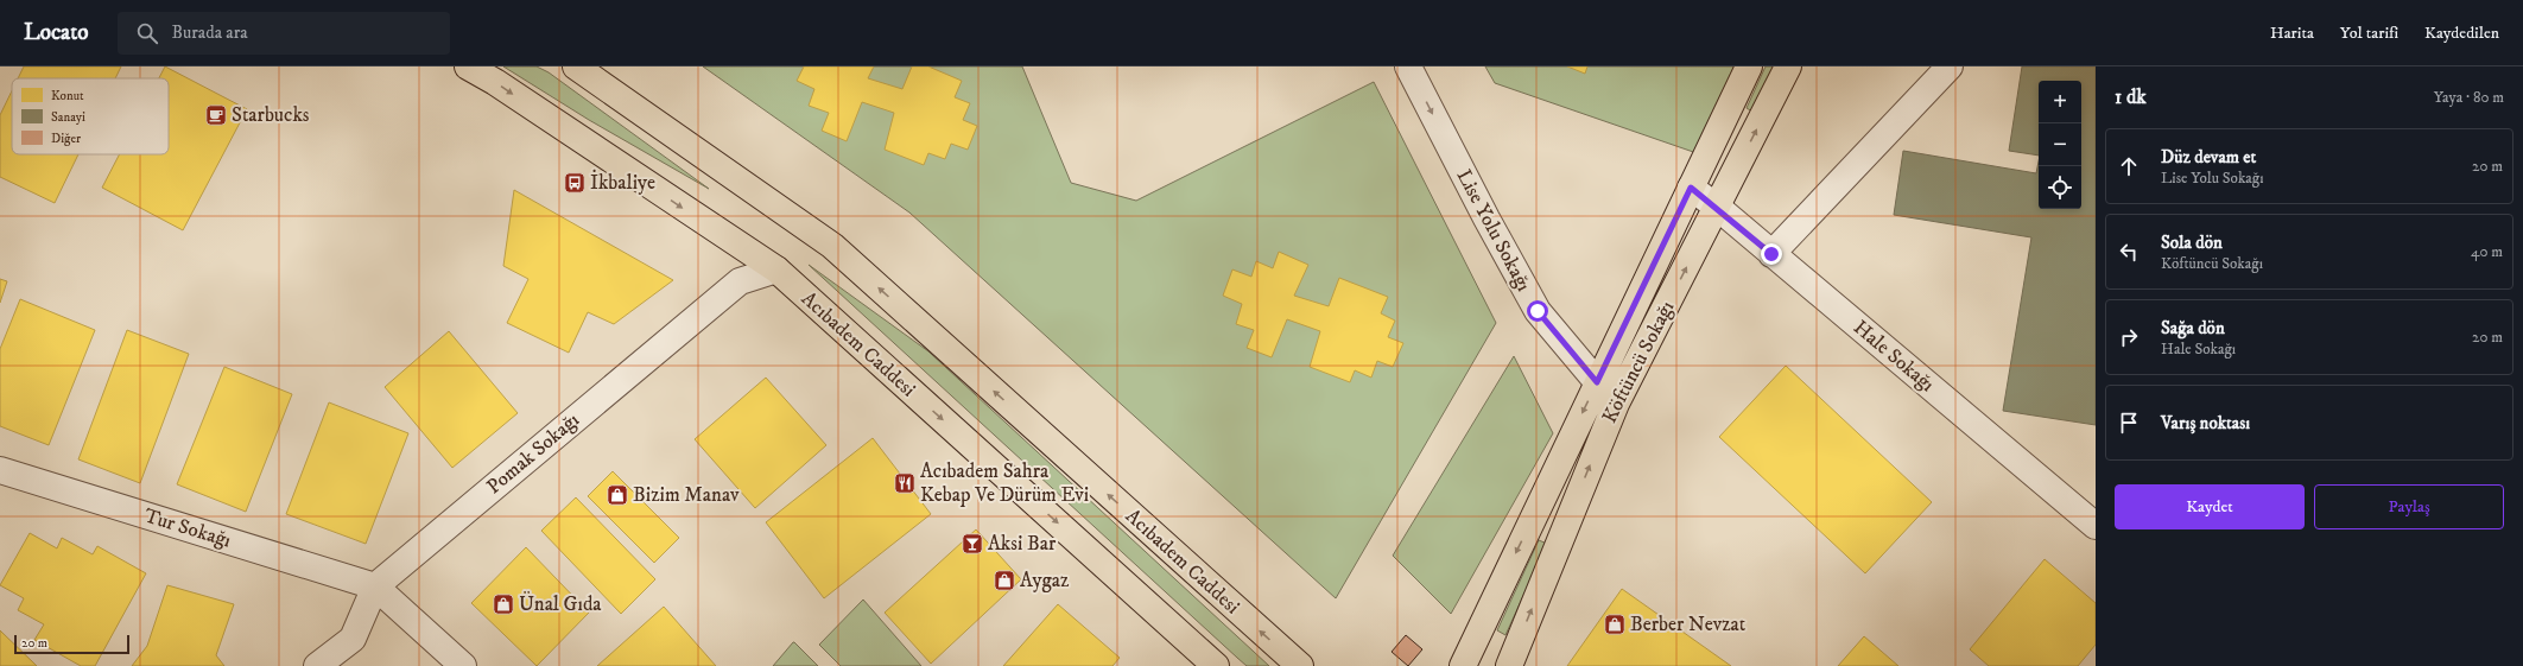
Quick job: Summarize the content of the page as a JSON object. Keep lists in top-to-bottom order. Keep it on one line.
{"streets":{"main road":["Acıbadem Caddesi","Köftüncü Sokağı"],"street":["Lise Yolu Sokağı","Hale Sokağı","Pomak Sokağı","Tur Sokağı"]},"crossings":[["Lise Yolu Sokağı","Köftüncü Sokağı"],["Acıbadem Caddesi","Pomak Sokağı"],["Hale Sokağı","Köftüncü Sokağı"],["Pomak Sokağı","Tur Sokağı"]],"one_way":["Lise Yolu Sokağı"],"places":{"cafe":["Starbucks"],"bus stop":["İkbaliye"],"restaurant":["Acıbadem Sahra Kebap Ve Dürüm Evi"],"shop":["Bizim Manav","Aygaz","Ünal Gıda","Berber Nevzat"],"bar":["Aksi Bar"]},"legend":["Konut","Sanayi","Diğer"],"scale_bar":"20 m","page":{"header":"Locato","search":"Burada ara","nav":["Harita","Yol tarifi","Kaydedilen"],"heading":["1 dk","Yaya · 80 m"],"map_buttons":["+","−"],"list":[["Düz devam et","Lise Yolu Sokağı","20 m"],["Sola dön","Köftüncü Sokağı","40 m"],["Sağa dön","Hale Sokağı","20 m"],"Varış noktası"],"buttons":["Kaydet","Paylaş"],"scale":"20 m"}}
